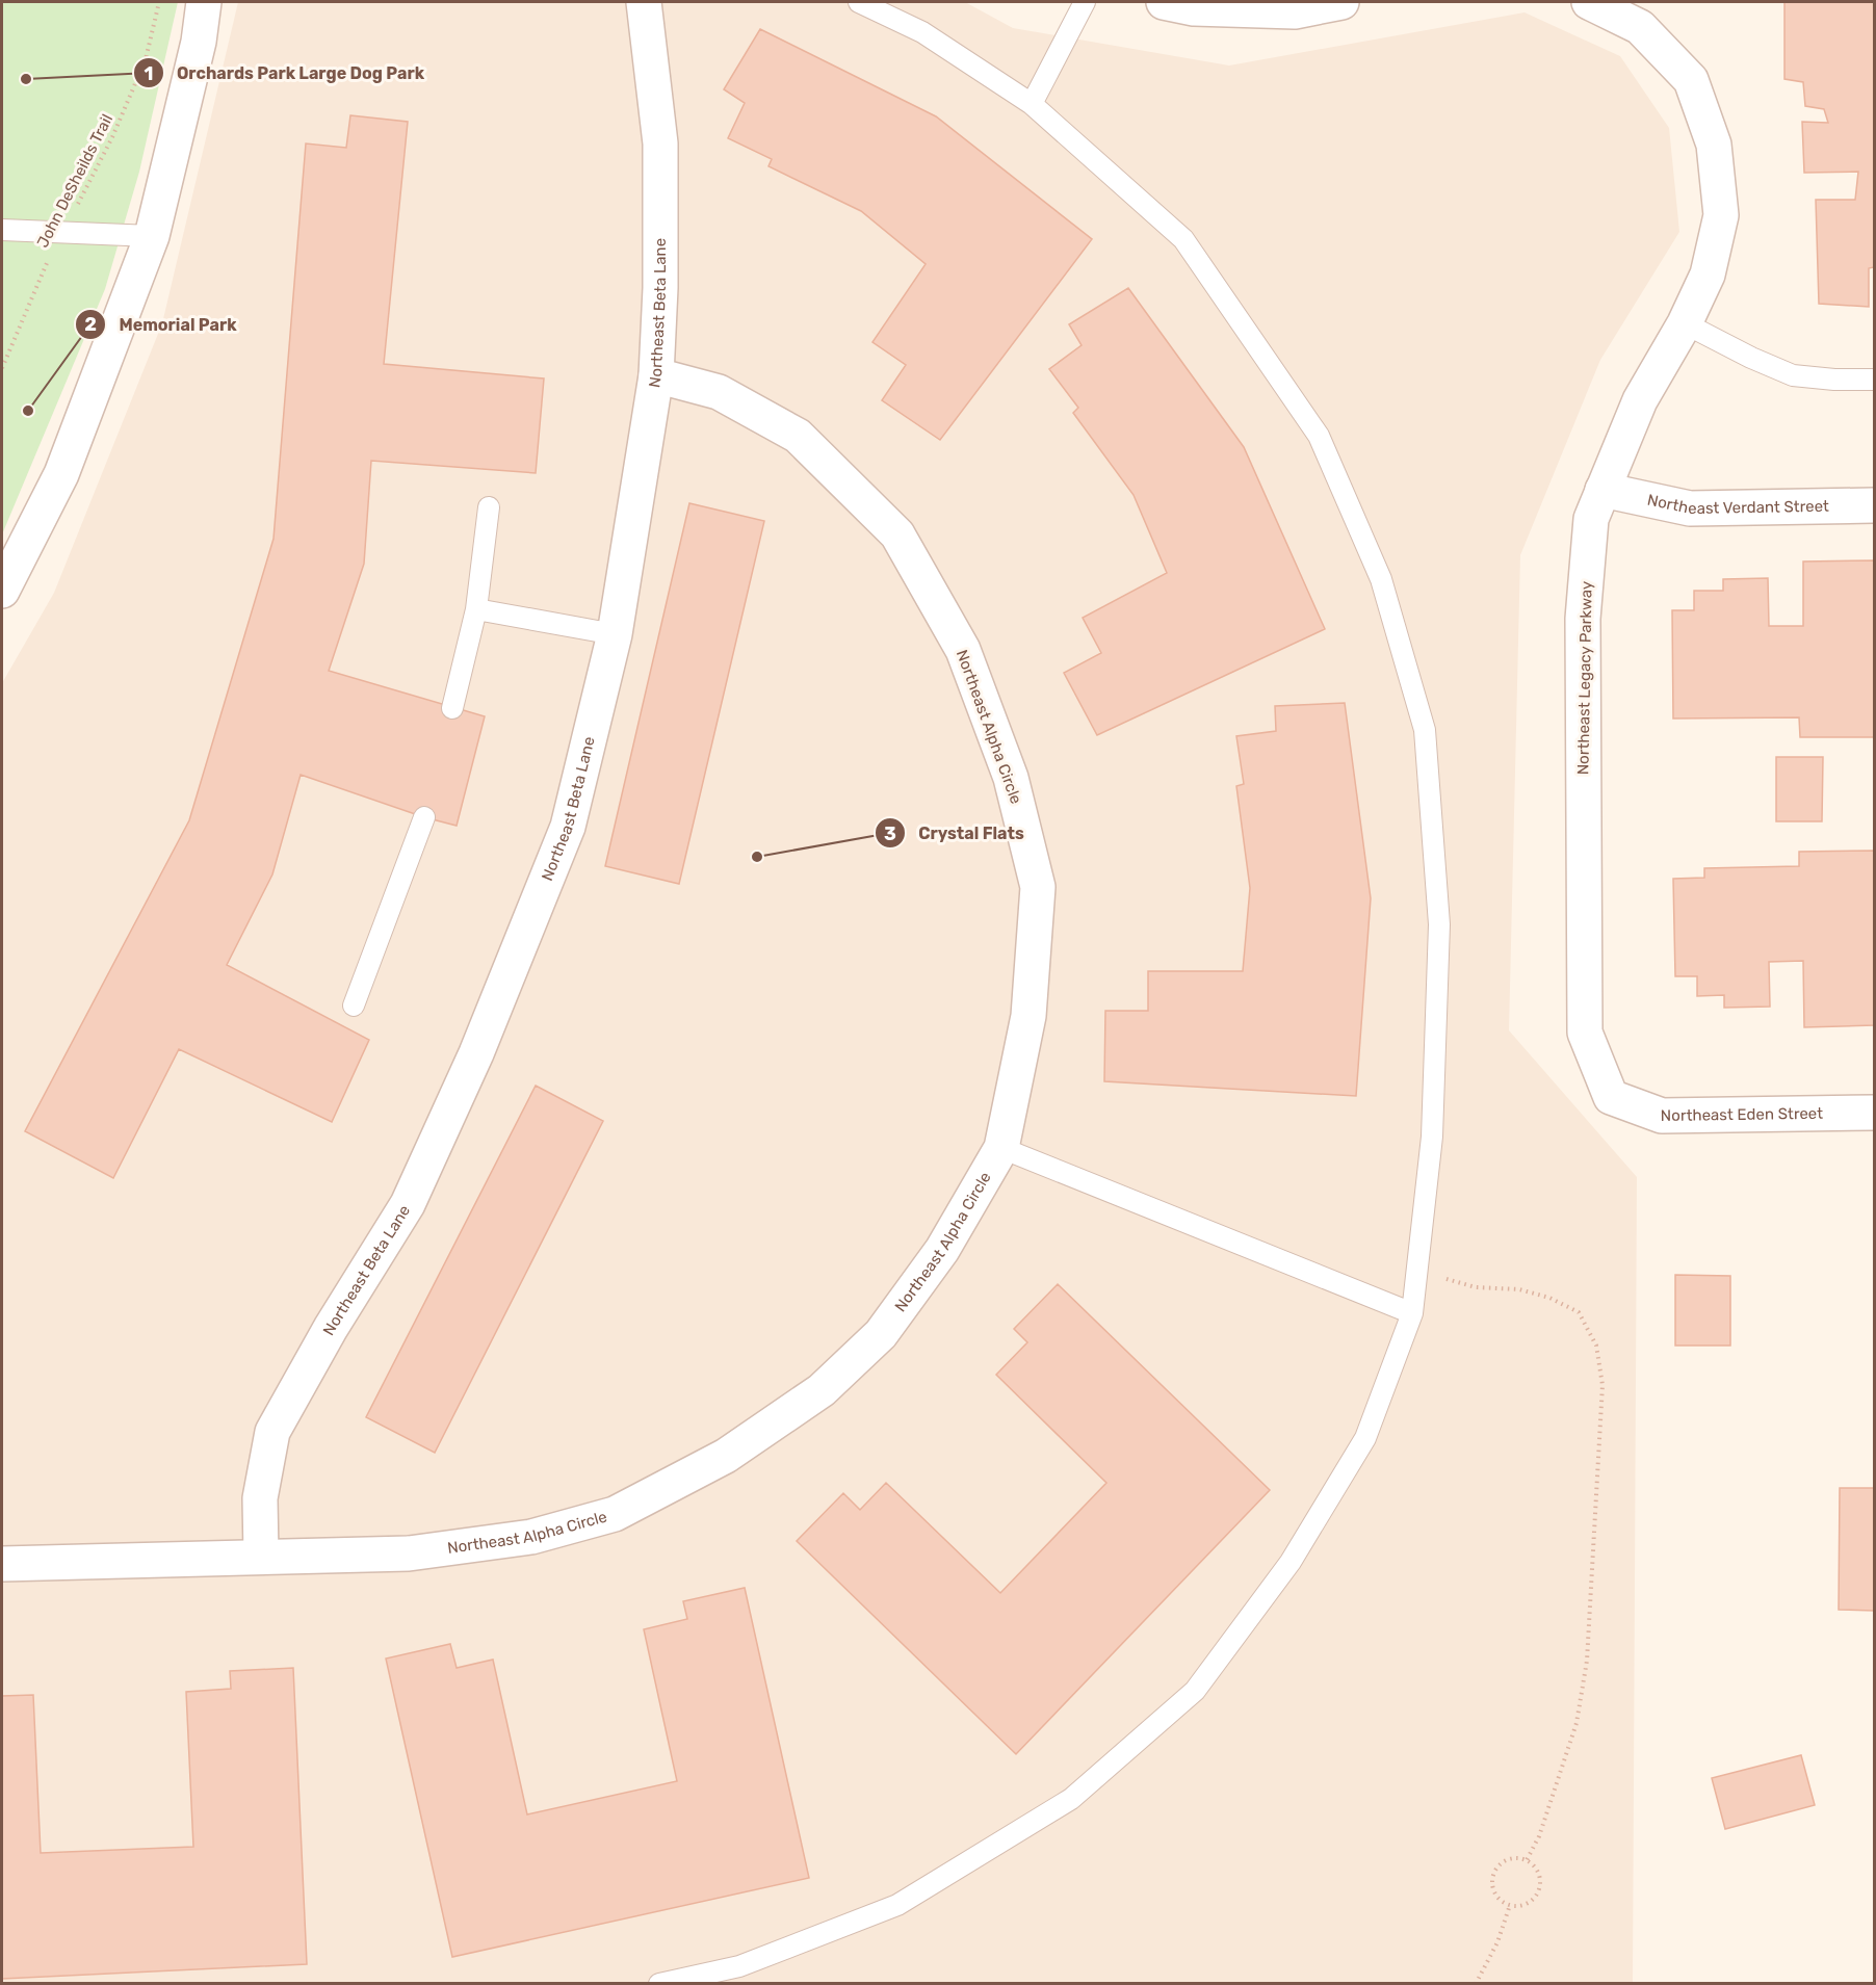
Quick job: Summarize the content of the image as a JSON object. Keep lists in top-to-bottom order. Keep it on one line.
{"streets":{"street":["Northeast Beta Lane","Northeast Verdant Street","Northeast Legacy Parkway","Northeast Alpha Circle","Northeast Eden Street"],"path":["John DeSheilds Trail"]},"crossings":[["Northeast Beta Lane","Northeast Alpha Circle"],["Northeast Verdant Street","Northeast Legacy Parkway"],["Northeast Legacy Parkway","Northeast Eden Street"]],"places":["Orchards Park Large Dog Park","Memorial Park","Crystal Flats"]}
